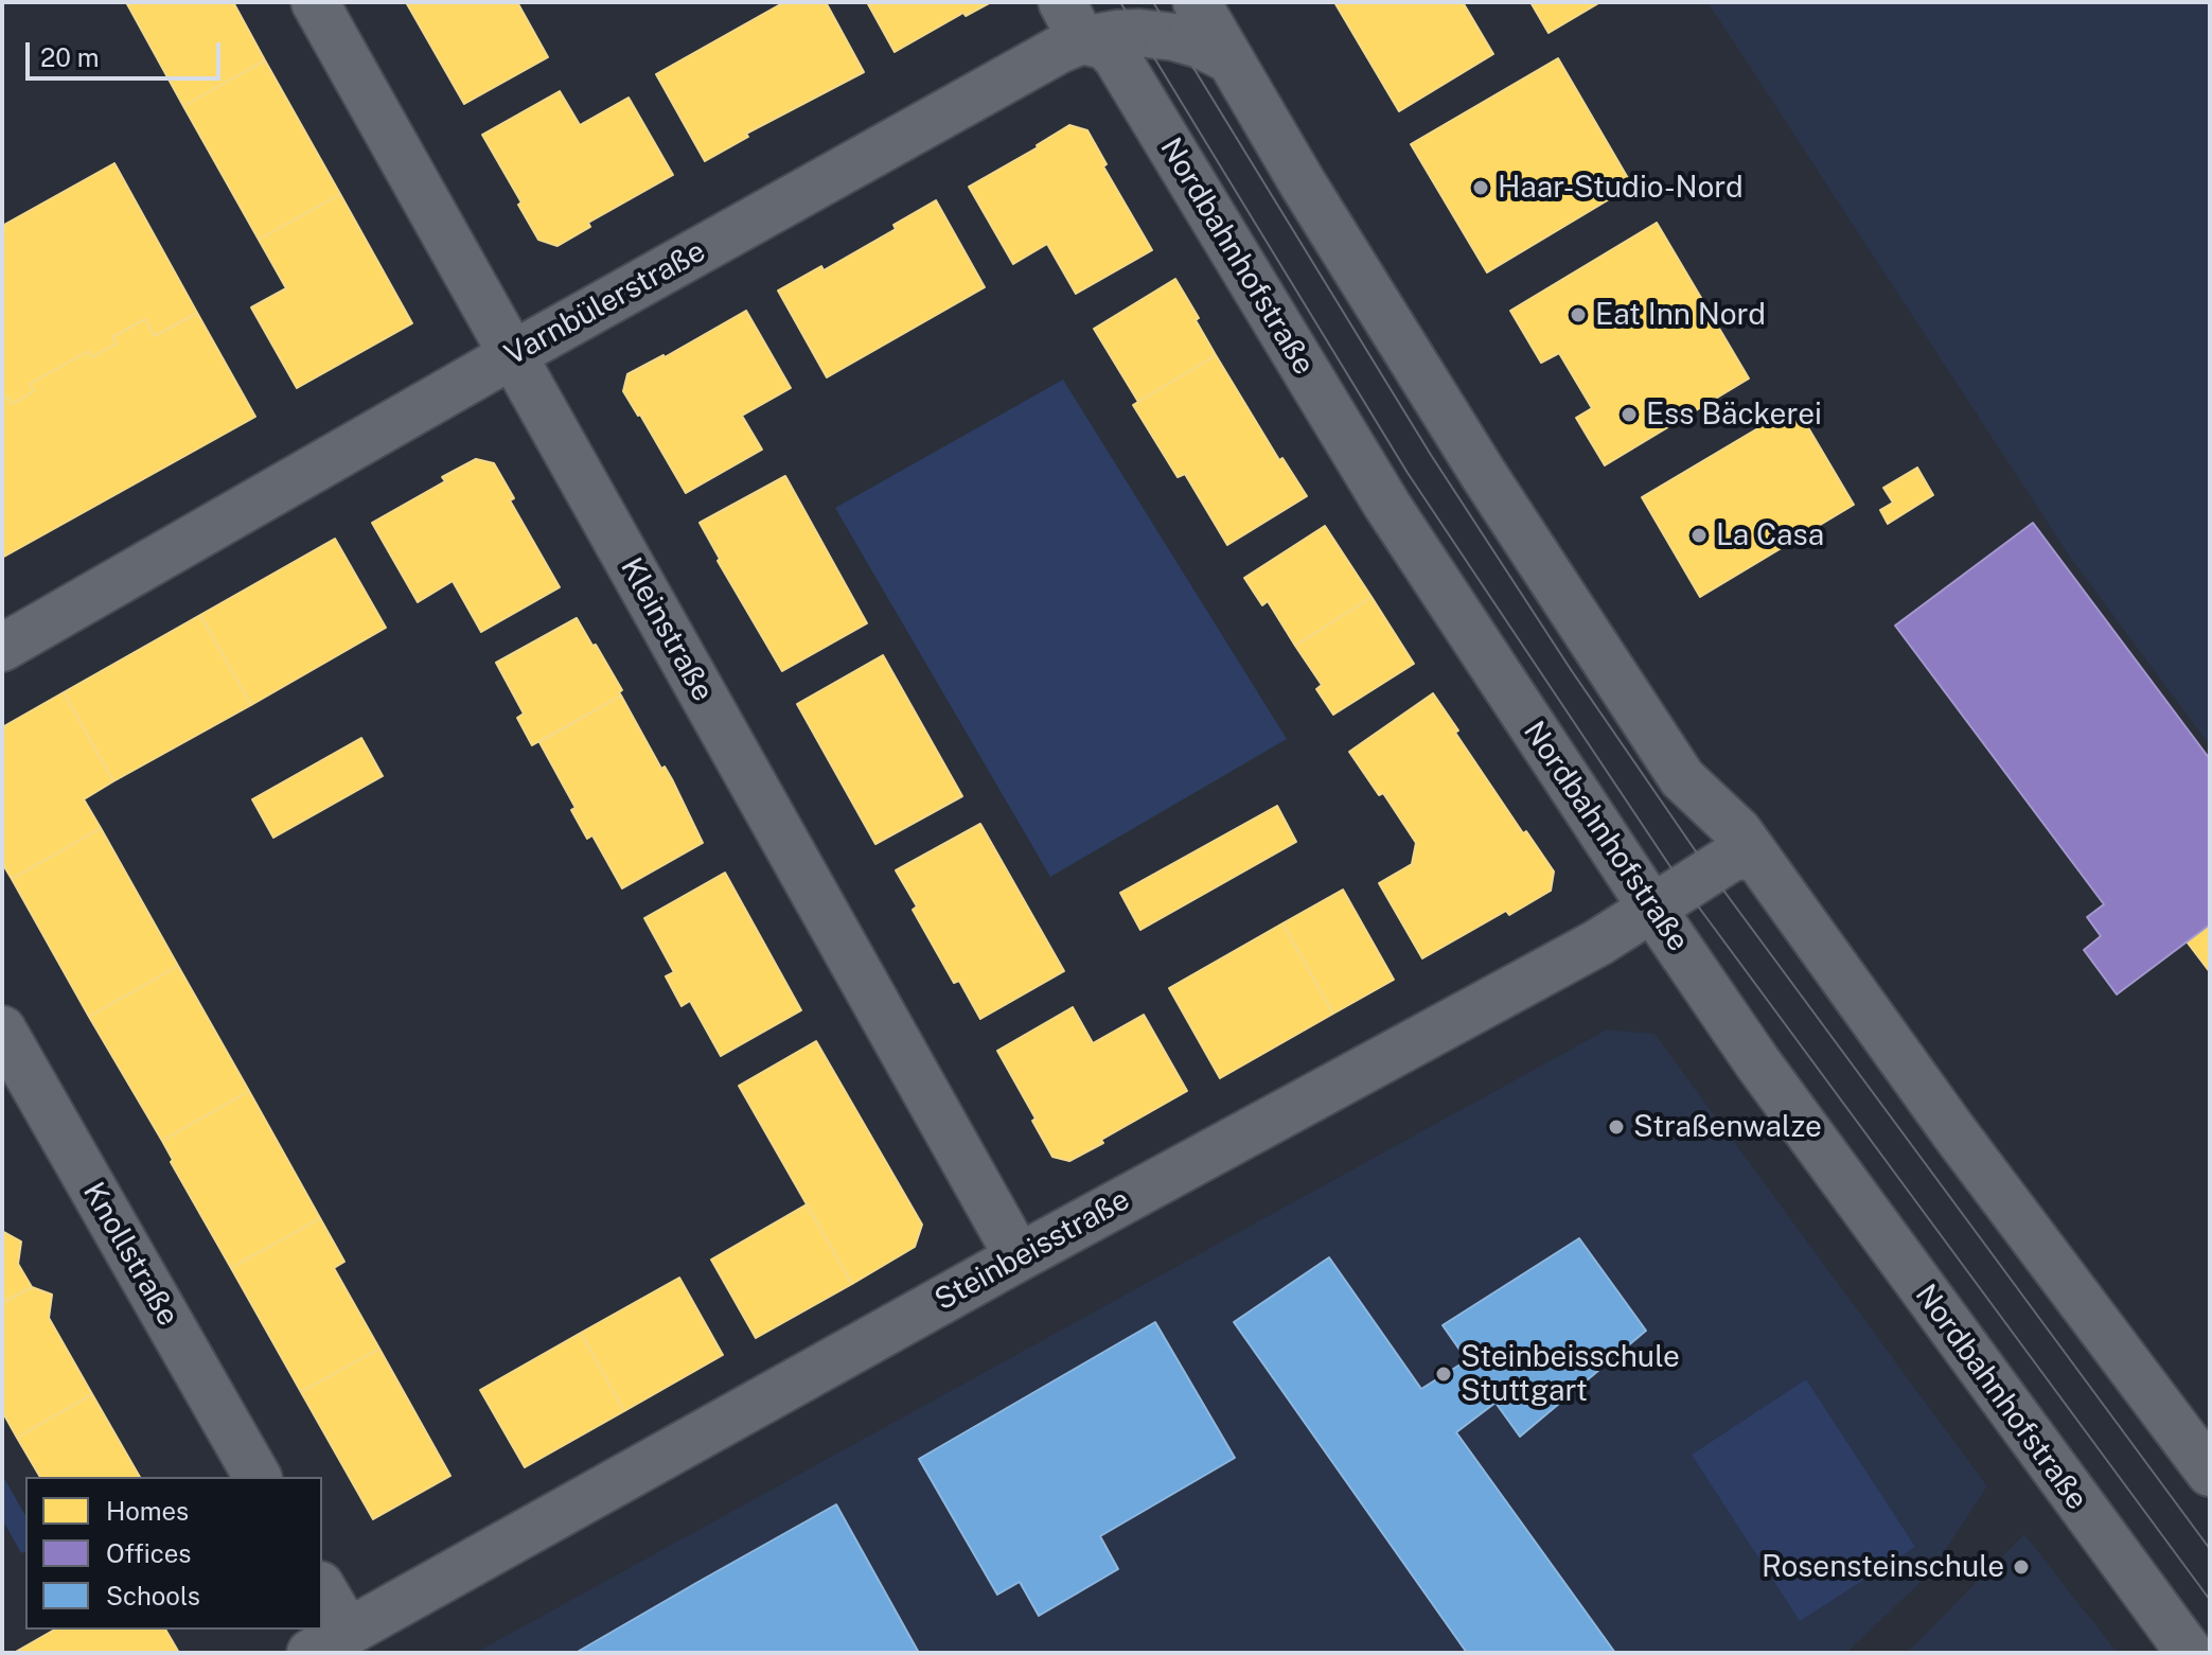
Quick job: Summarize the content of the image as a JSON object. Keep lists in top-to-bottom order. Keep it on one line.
{"streets":{"street":["Nordbahnhofstraße","Varnbülerstraße","Kleinstraße","Steinbeisstraße","Knollstraße"]},"crossings":[["Nordbahnhofstraße","Varnbülerstraße"],["Nordbahnhofstraße","Steinbeisstraße"],["Varnbülerstraße","Kleinstraße"],["Kleinstraße","Steinbeisstraße"]],"places":["Haar-Studio-Nord","Eat Inn Nord","Ess Bäckerei","La Casa","Straßenwalze","Steinbeisschule Stuttgart","Rosensteinschule"],"legend":["Homes","Offices","Schools"],"scale_bar":"20 m"}
